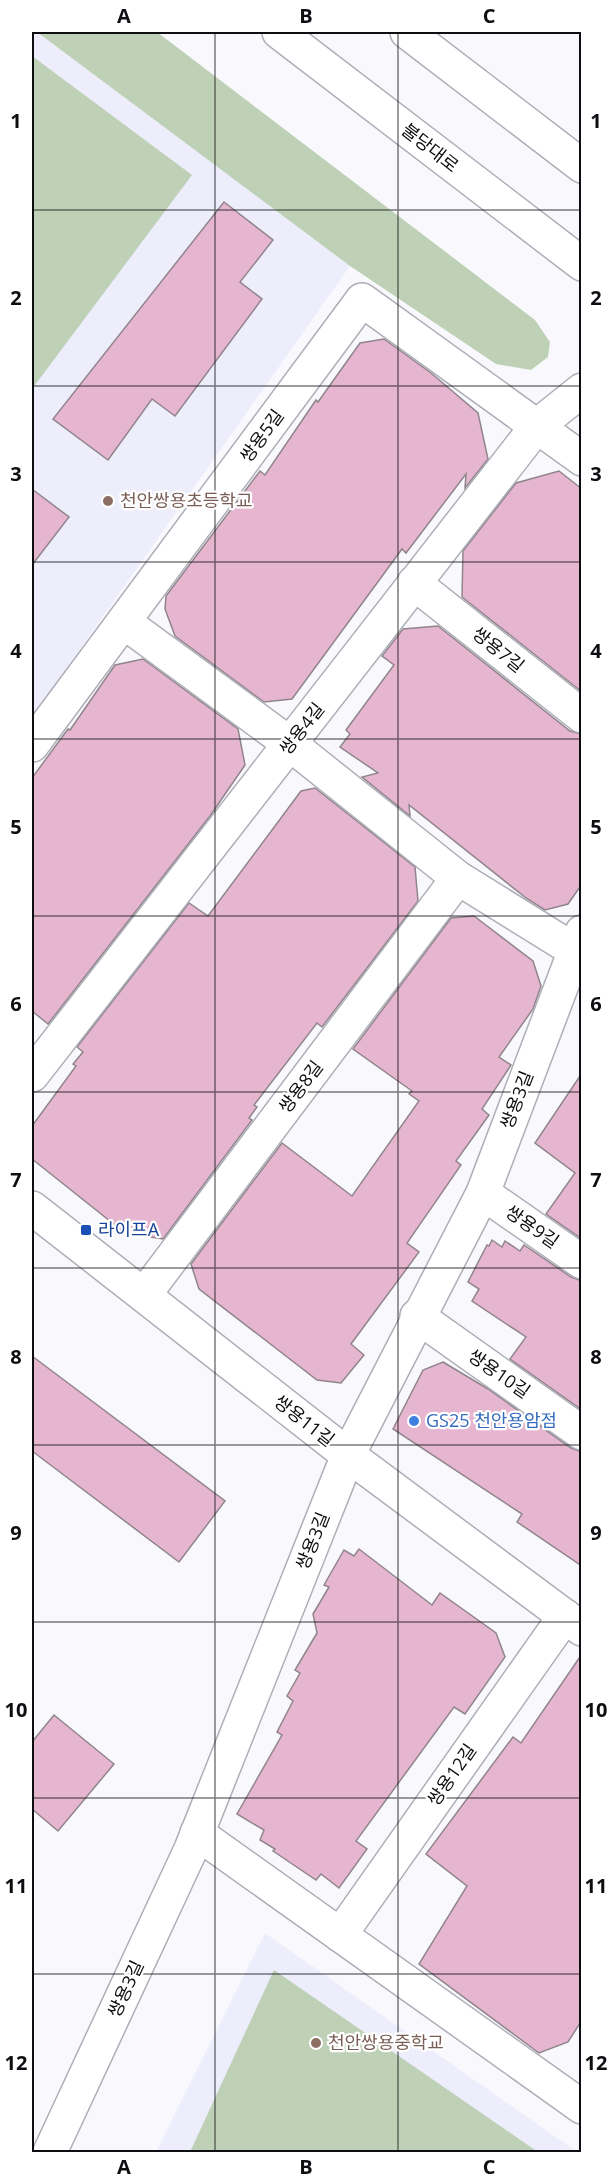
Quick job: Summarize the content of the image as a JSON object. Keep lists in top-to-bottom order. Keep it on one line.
{"streets":{"street":["불당대로","쌍용5길","쌍용7길","쌍용4길","쌍용8길","쌍용3길","쌍용9길","쌍용10길","쌍용11길","쌍용12길"]},"crossings":[["쌍용5길","쌍용4길"],["쌍용7길","쌍용4길"],["쌍용8길","쌍용11길"],["쌍용3길","쌍용9길"],["쌍용3길","쌍용10길"],["쌍용3길","쌍용11길"],["쌍용11길","쌍용12길"]],"places":{"other":["천안쌍용초등학교","GS25 천안용암점","천안쌍용중학교"],"transit":["라이프A"]},"grid":{"columns":["A","B","C"],"rows":["1","2","3","4","5","6","7","8","9","10","11","12"]}}
